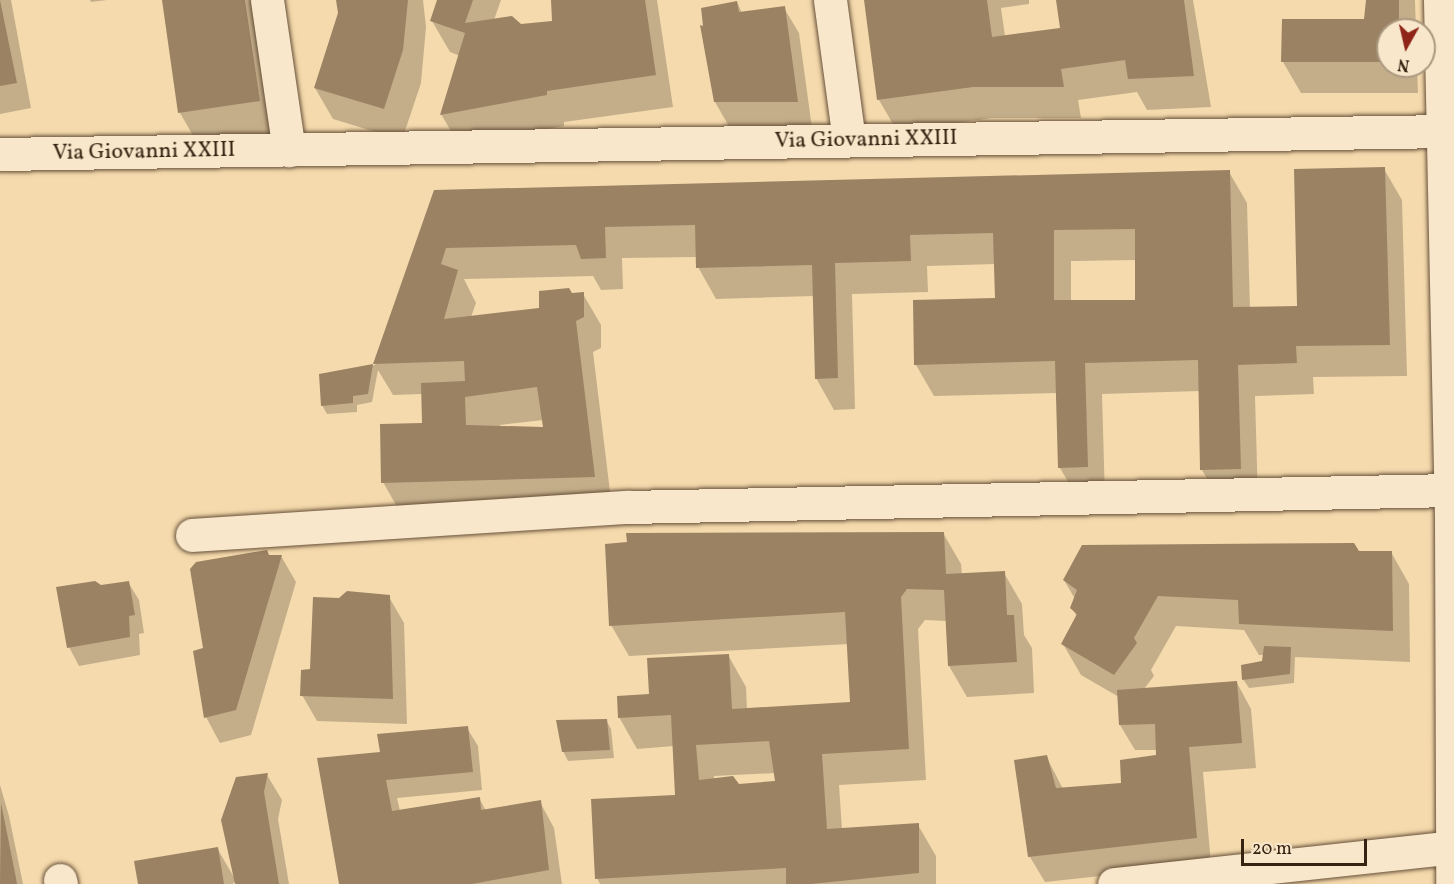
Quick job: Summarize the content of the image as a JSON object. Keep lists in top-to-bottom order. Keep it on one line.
{"streets":{"street":["Via Giovanni XXIII"]},"scale_bar":"20 m","north":"bottom"}
